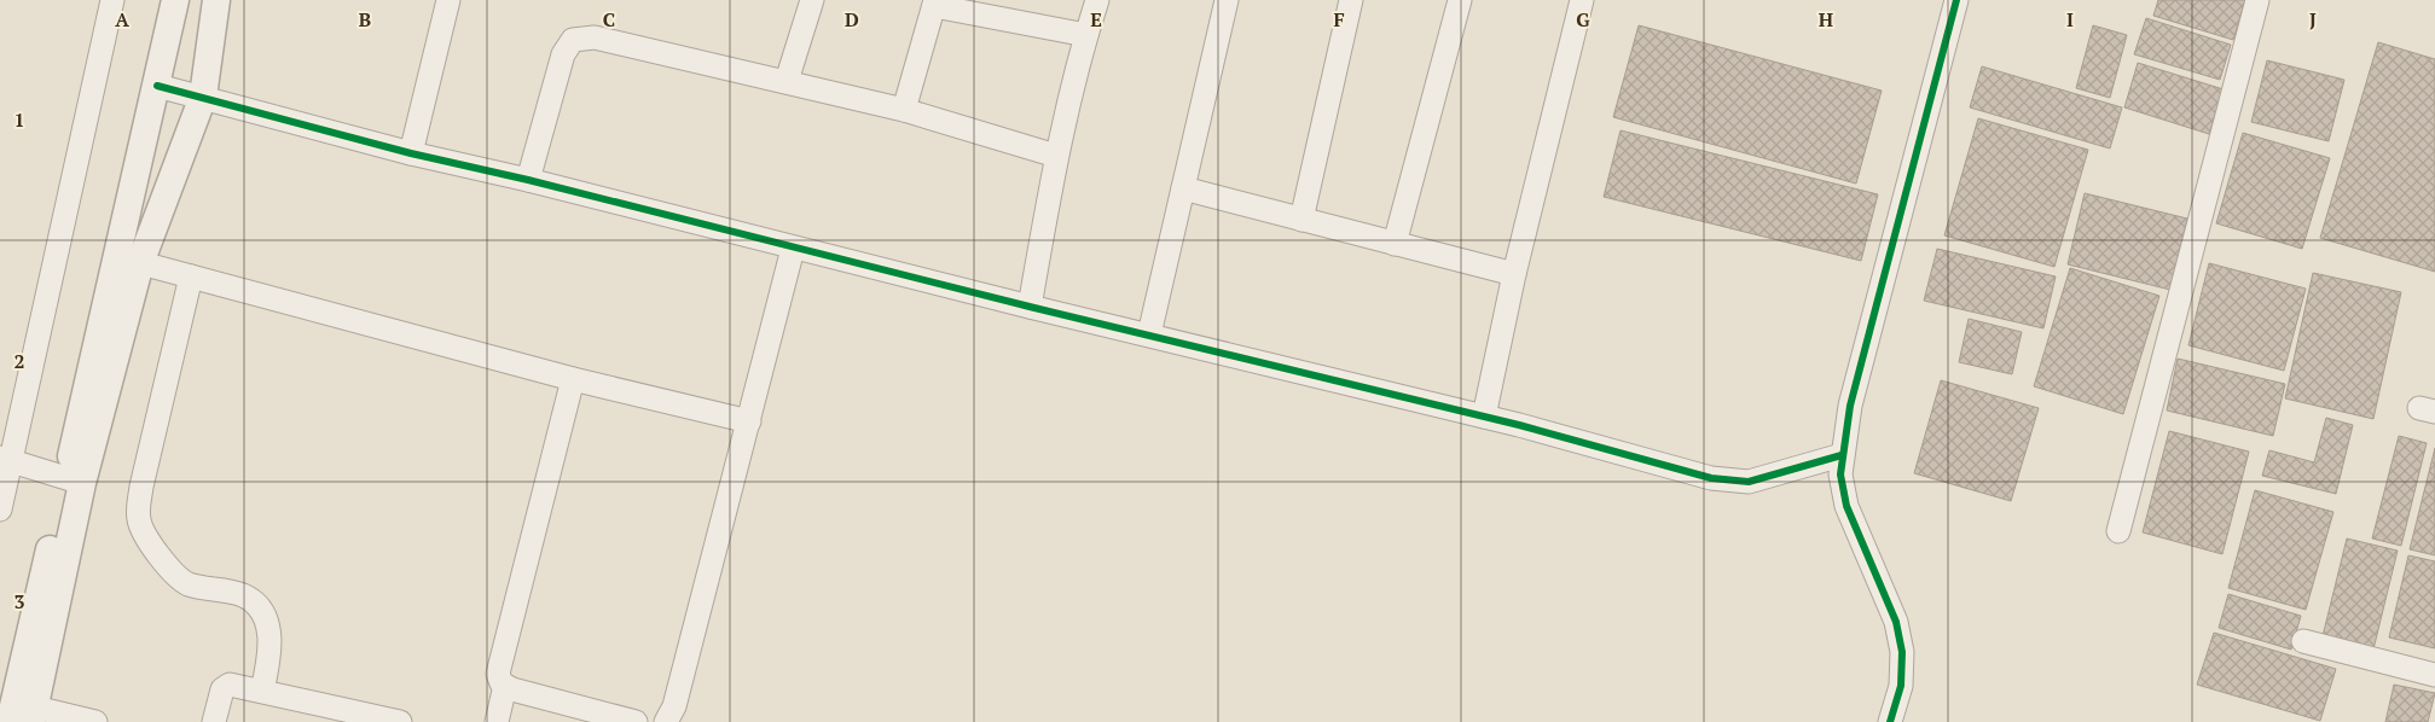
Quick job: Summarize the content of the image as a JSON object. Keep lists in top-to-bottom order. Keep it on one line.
{"grid":{"columns":["A","B","C","D","E","F","G","H","I","J"],"rows":["1","2","3"]}}
